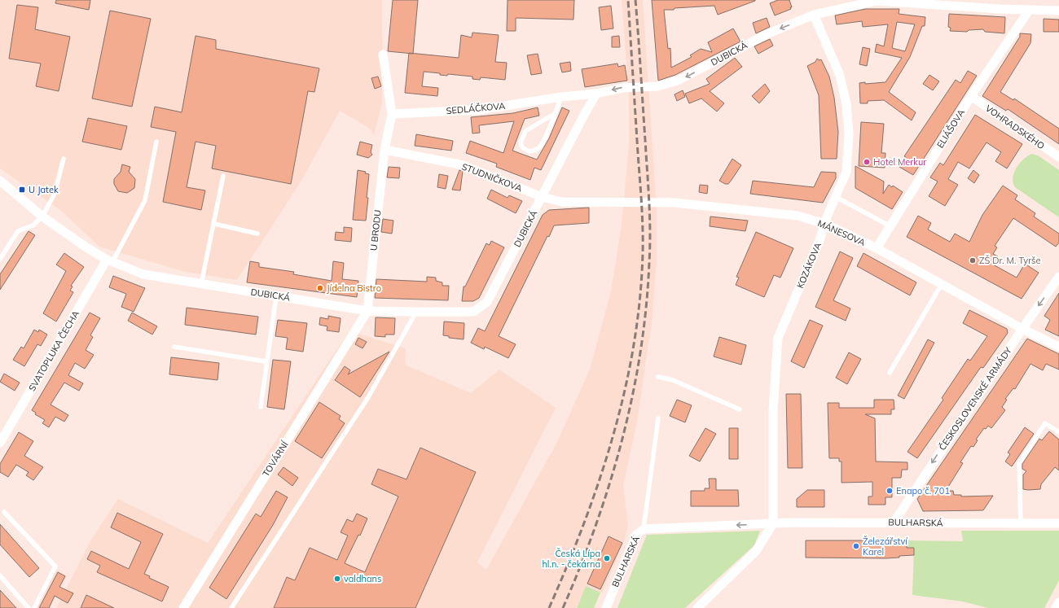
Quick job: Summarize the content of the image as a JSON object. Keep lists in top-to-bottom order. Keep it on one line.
{"streets":{"street":["DUBICKÁ","SEDLÁČKOVA","VOHRADSKÉHO","ELIÁŠOVA","STUDNIČKOVA","U BRODU","MÁNESOVA","KOZÁKOVA","SVATOPLUKA ČECHA","ČESKOSLOVENSKÉ ARMÁDY","TOVÁRNÍ","BULHARSKÁ"]},"crossings":[["DUBICKÁ","SEDLÁČKOVA"],["DUBICKÁ","ELIÁŠOVA"],["DUBICKÁ","STUDNIČKOVA"],["DUBICKÁ","U BRODU"],["DUBICKÁ","MÁNESOVA"],["DUBICKÁ","KOZÁKOVA"],["DUBICKÁ","SVATOPLUKA ČECHA"],["DUBICKÁ","TOVÁRNÍ"],["VOHRADSKÉHO","ELIÁŠOVA"],["ELIÁŠOVA","MÁNESOVA"],["STUDNIČKOVA","U BRODU"],["STUDNIČKOVA","MÁNESOVA"],["U BRODU","TOVÁRNÍ"],["MÁNESOVA","KOZÁKOVA"],["MÁNESOVA","ČESKOSLOVENSKÉ ARMÁDY"],["KOZÁKOVA","BULHARSKÁ"],["ČESKOSLOVENSKÉ ARMÁDY","BULHARSKÁ"]],"one_way":["ČESKOSLOVENSKÉ ARMÁDY"],"places":{"other":["Hotel Merkur","ZŠ Dr. M. Tyrše","Jídelna Bistro","Enapo č. 701","Železářství Karel","Česká Lípa hl.n. - čekárna","valdhans"],"transit":["U Jatek"]}}
